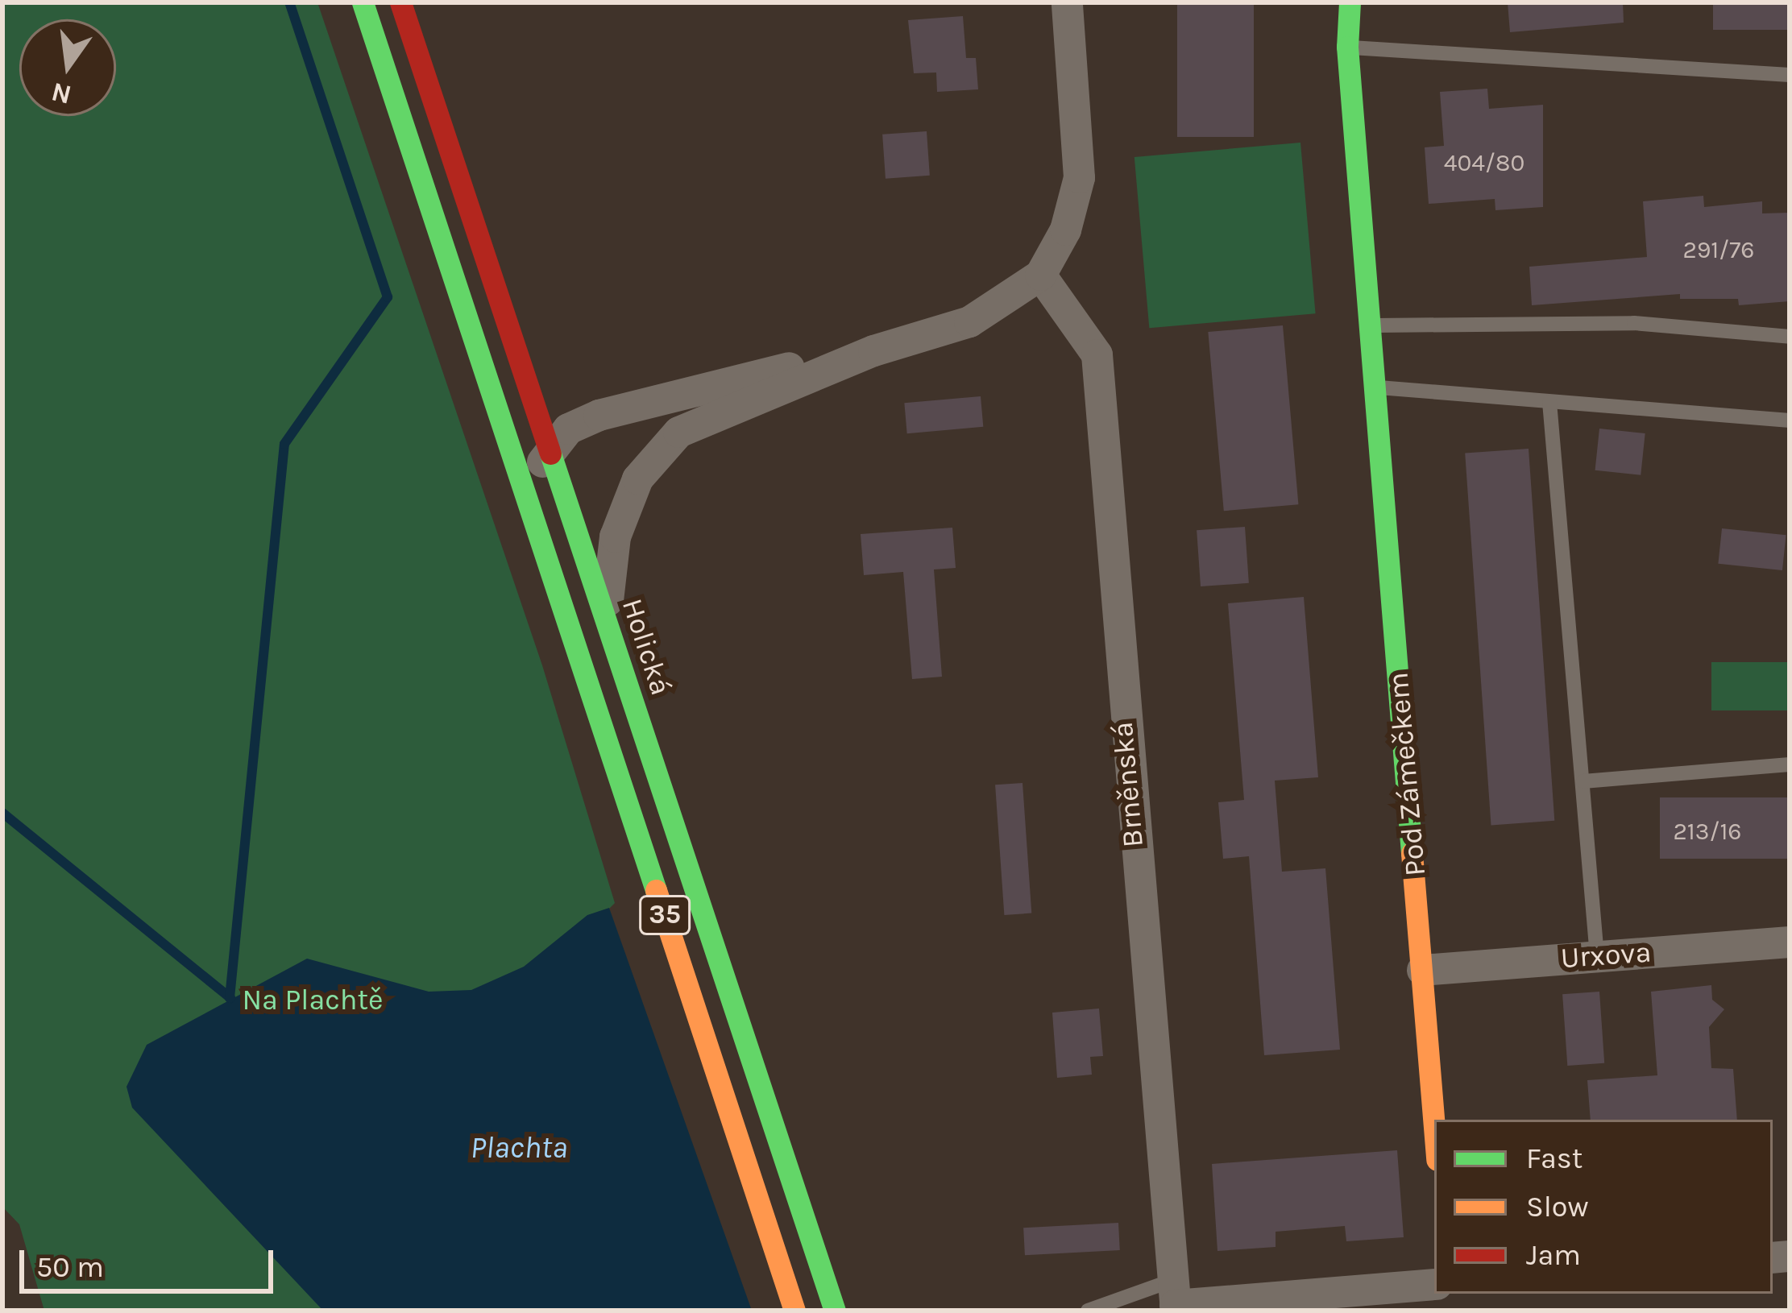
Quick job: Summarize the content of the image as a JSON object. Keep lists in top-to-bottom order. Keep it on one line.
{"streets":{"main road":["Holická","Pod Zámečkem","35"],"street":["Brněnská","Urxova"]},"crossings":[["Pod Zámečkem","Urxova"]],"water":["Plachta"],"parks":["Na Plachtě"],"house_numbers":["404/80","291/76","213/16"],"legend":["Fast","Slow","Jam"],"scale_bar":"50 m","north":"bottom"}
